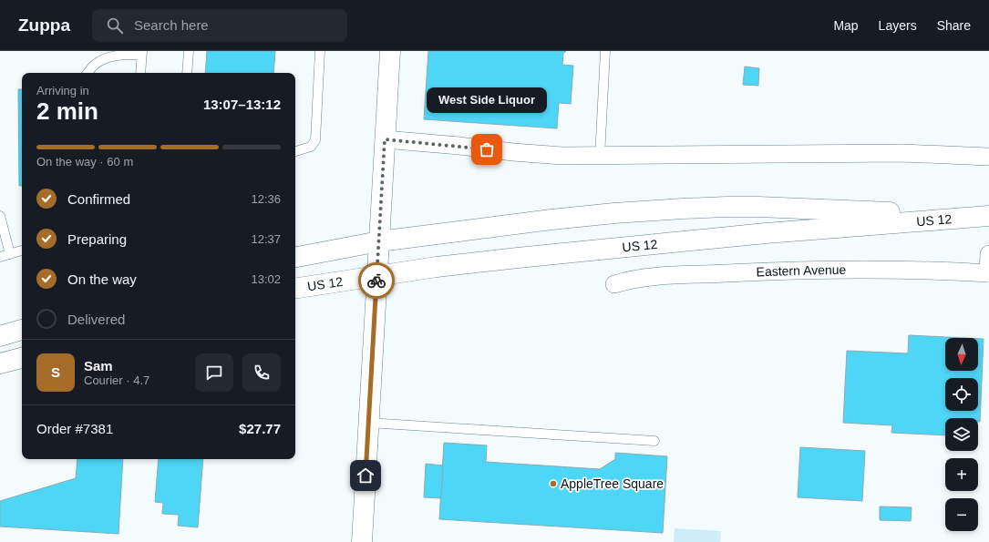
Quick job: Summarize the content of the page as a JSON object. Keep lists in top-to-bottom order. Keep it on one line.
{"streets":{"main road":["US 12"],"street":["Eastern Avenue"]},"places":["West Side Liquor","AppleTree Square"],"north":"bottom","page":{"header":"Zuppa","search":"Search here","nav":["Map","Layers","Share"],"heading":["2 min","Arriving in","13:07–13:12"],"panel":["Sam","Courier · 4.7","Order #7381","$27.77"],"bubble":"West Side Liquor","bar":"On the way · 60 m","list":[["Confirmed","12:36"],["Preparing","12:37"],["On the way","13:02"],"Delivered"],"map_buttons":["+","−"],"round":"S"}}
